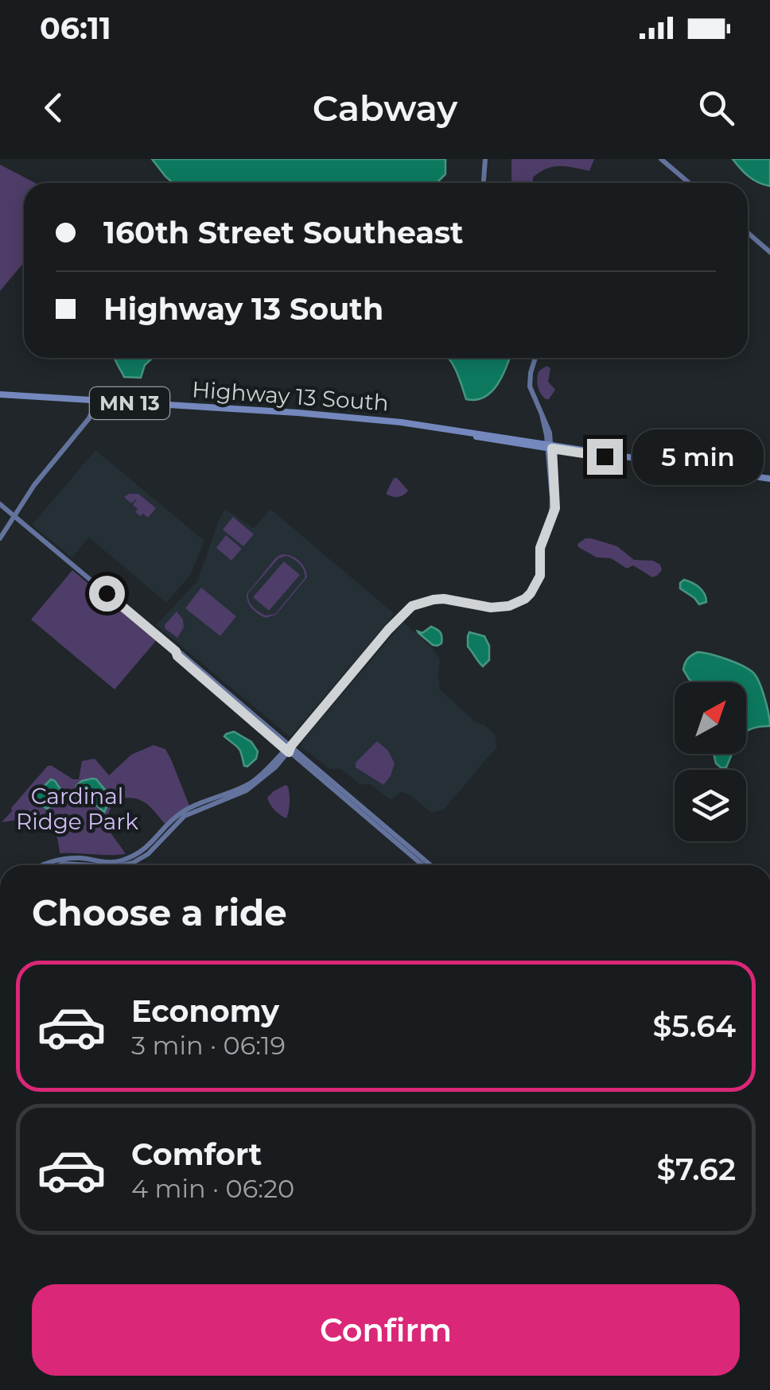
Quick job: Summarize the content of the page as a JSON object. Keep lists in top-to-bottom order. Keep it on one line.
{"streets":{"main road":["Highway 13 South","MN 13"]},"parks":["Cardinal Ridge Park"],"north":"top right","page":{"status":"06:11","header":"Cabway","banner":["160th Street Southeast","Highway 13 South"],"bubble":"5 min","heading":"Choose a ride","list":[{"name":"Economy","note":"3 min · 06:19","value":"$5.64"},{"name":"Comfort","note":"4 min · 06:20","value":"$7.62"}],"buttons":"Confirm"}}
